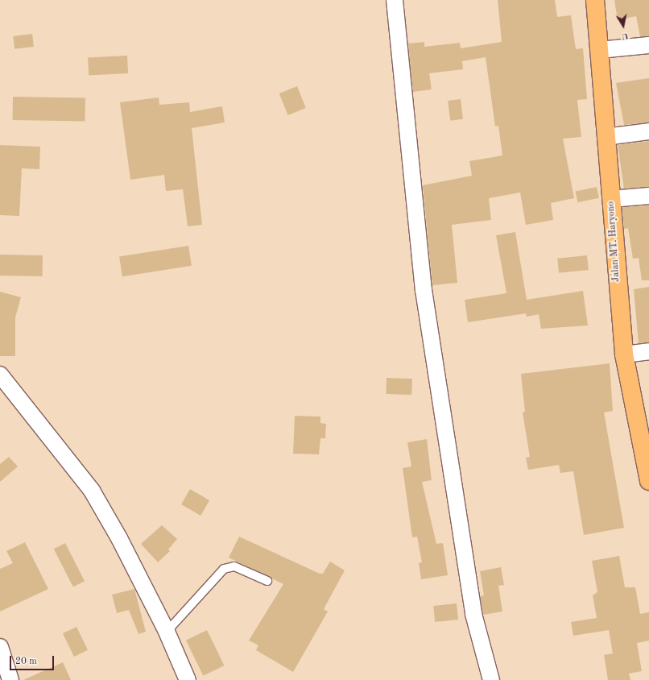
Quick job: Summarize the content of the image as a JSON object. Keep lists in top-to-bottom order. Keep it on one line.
{"streets":{"main road":["Jalan MT. Haryono"]},"scale_bar":"20 m","north":"bottom"}
